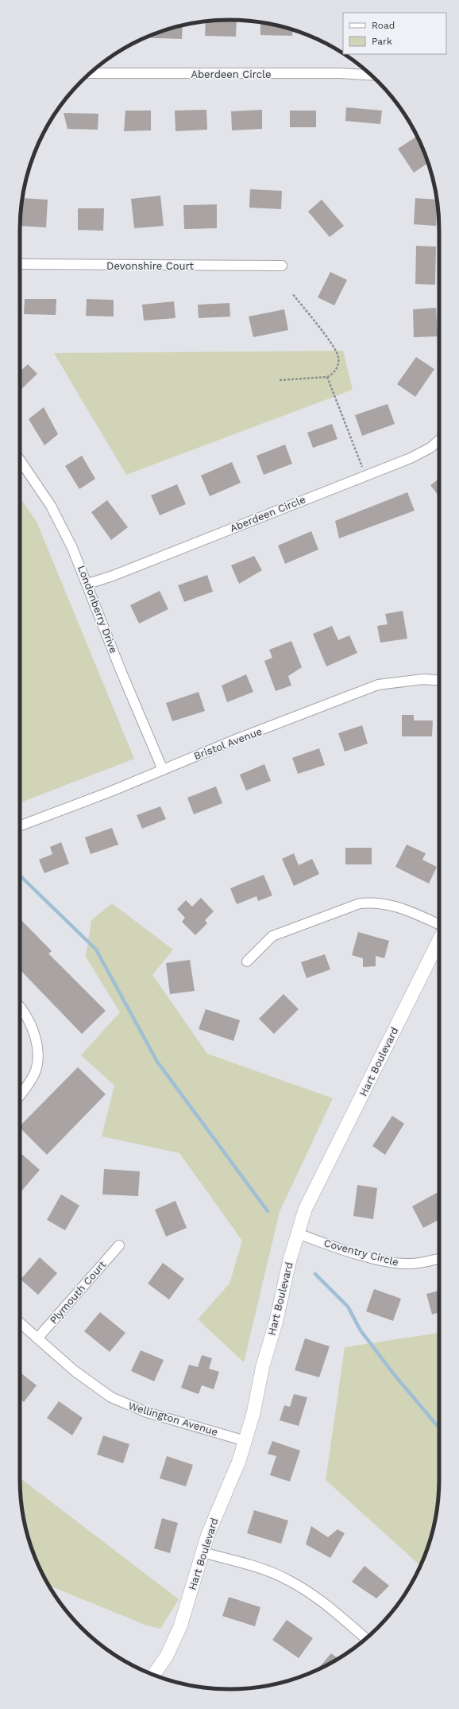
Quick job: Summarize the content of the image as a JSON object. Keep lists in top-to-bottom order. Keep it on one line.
{"streets":{"street":["Aberdeen Circle","Devonshire Court","Londonberry Drive","Bristol Avenue","Hart Boulevard","Coventry Circle","Plymouth Court","Wellington Avenue"]},"crossings":[["Aberdeen Circle","Londonberry Drive"],["Londonberry Drive","Bristol Avenue"],["Hart Boulevard","Coventry Circle"],["Hart Boulevard","Wellington Avenue"],["Plymouth Court","Wellington Avenue"]],"legend":["Road","Park"]}
